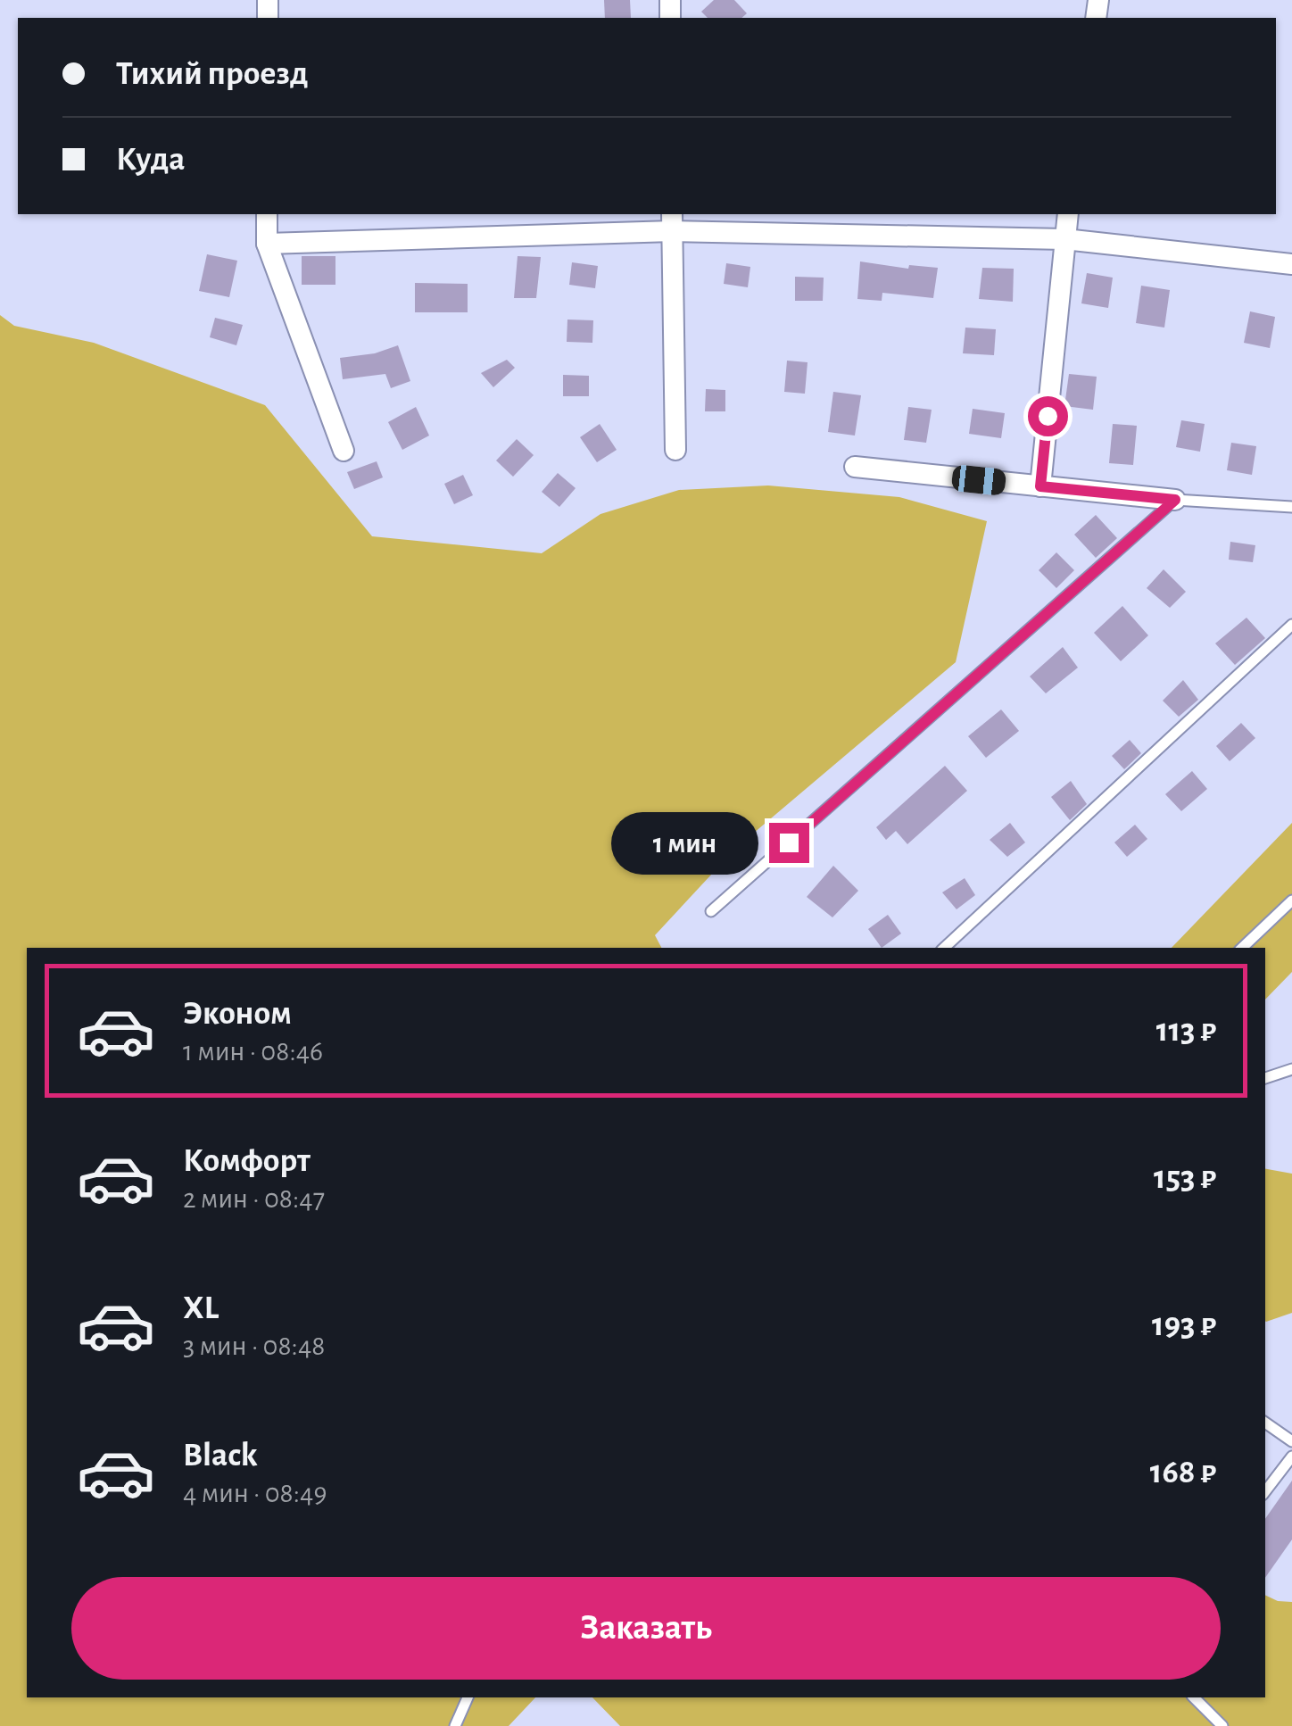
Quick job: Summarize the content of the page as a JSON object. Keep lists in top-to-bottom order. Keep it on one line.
{"page":{"banner":["Тихий проезд","Куда"],"bubble":"1 мин","list":[{"name":"Эконом","note":"1 мин · 08:46","value":"113 ₽"},{"name":"Комфорт","note":"2 мин · 08:47","value":"153 ₽"},{"name":"XL","note":"3 мин · 08:48","value":"193 ₽"},{"name":"Black","note":"4 мин · 08:49","value":"168 ₽"}],"buttons":"Заказать"}}
